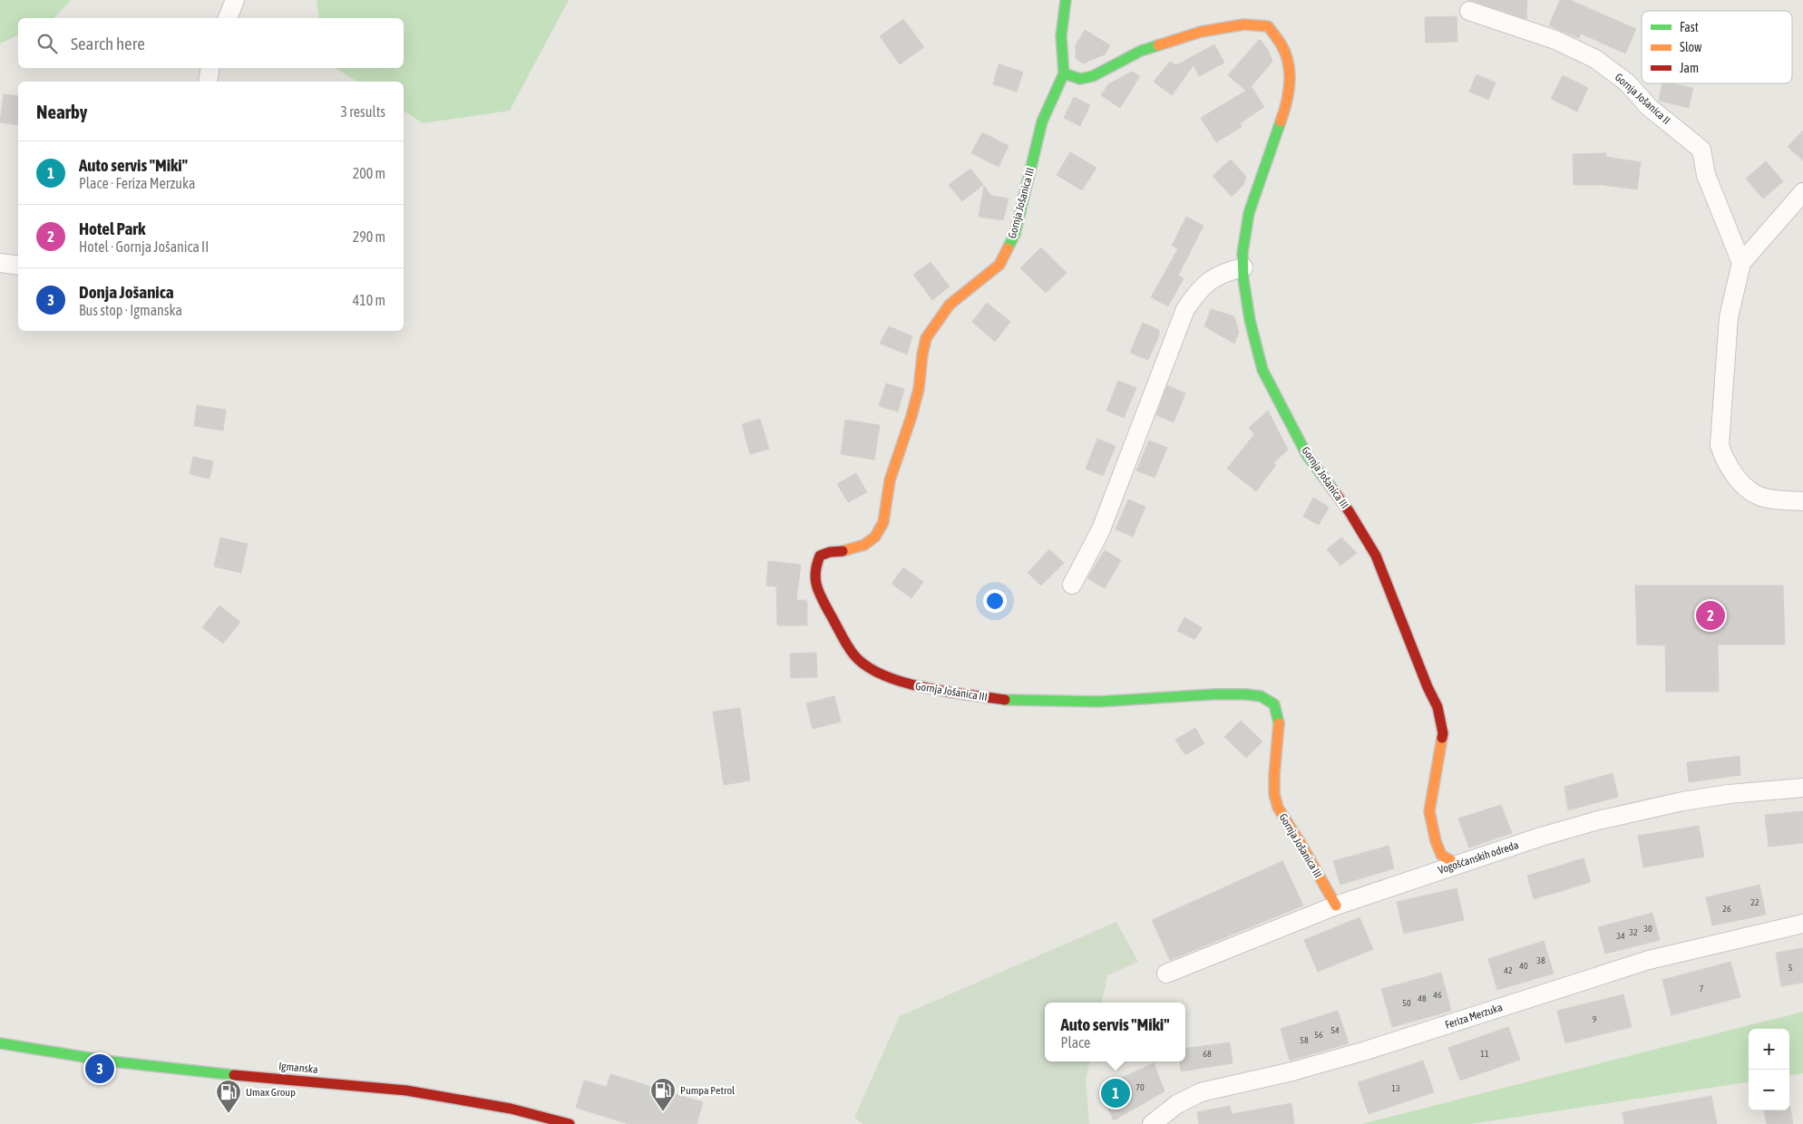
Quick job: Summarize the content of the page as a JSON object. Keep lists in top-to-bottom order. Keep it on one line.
{"streets":{"street":["Gornja Jošanica II","Gornja Jošanica III","Vogošćanskih odreda","Feriza Merzuka","Igmanska"]},"crossings":[["Gornja Jošanica III","Vogošćanskih odreda"]],"places":{"fuel station":["Pumpa Petrol","Umax Group"]},"house_numbers":["22","26","30","32","34","38","40","5","42","7","46","48","50","9","54","56","58","68","11","70","13"],"legend":["Fast","Slow","Jam"],"page":{"search":"Search here","heading":["Nearby","3 results"],"list":[{"mark":"1","name":"Auto servis \"Miki\"","note":"Place · Feriza Merzuka","value":"200 m"},{"mark":"2","name":"Hotel Park","note":"Hotel · Gornja Jošanica II","value":"290 m"},{"mark":"3","name":"Donja Jošanica","note":"Bus stop · Igmanska","value":"410 m"}],"pins":["2","3","1"],"popup":["Auto servis \"Miki\"","Place"],"map_buttons":["+","−"]}}
